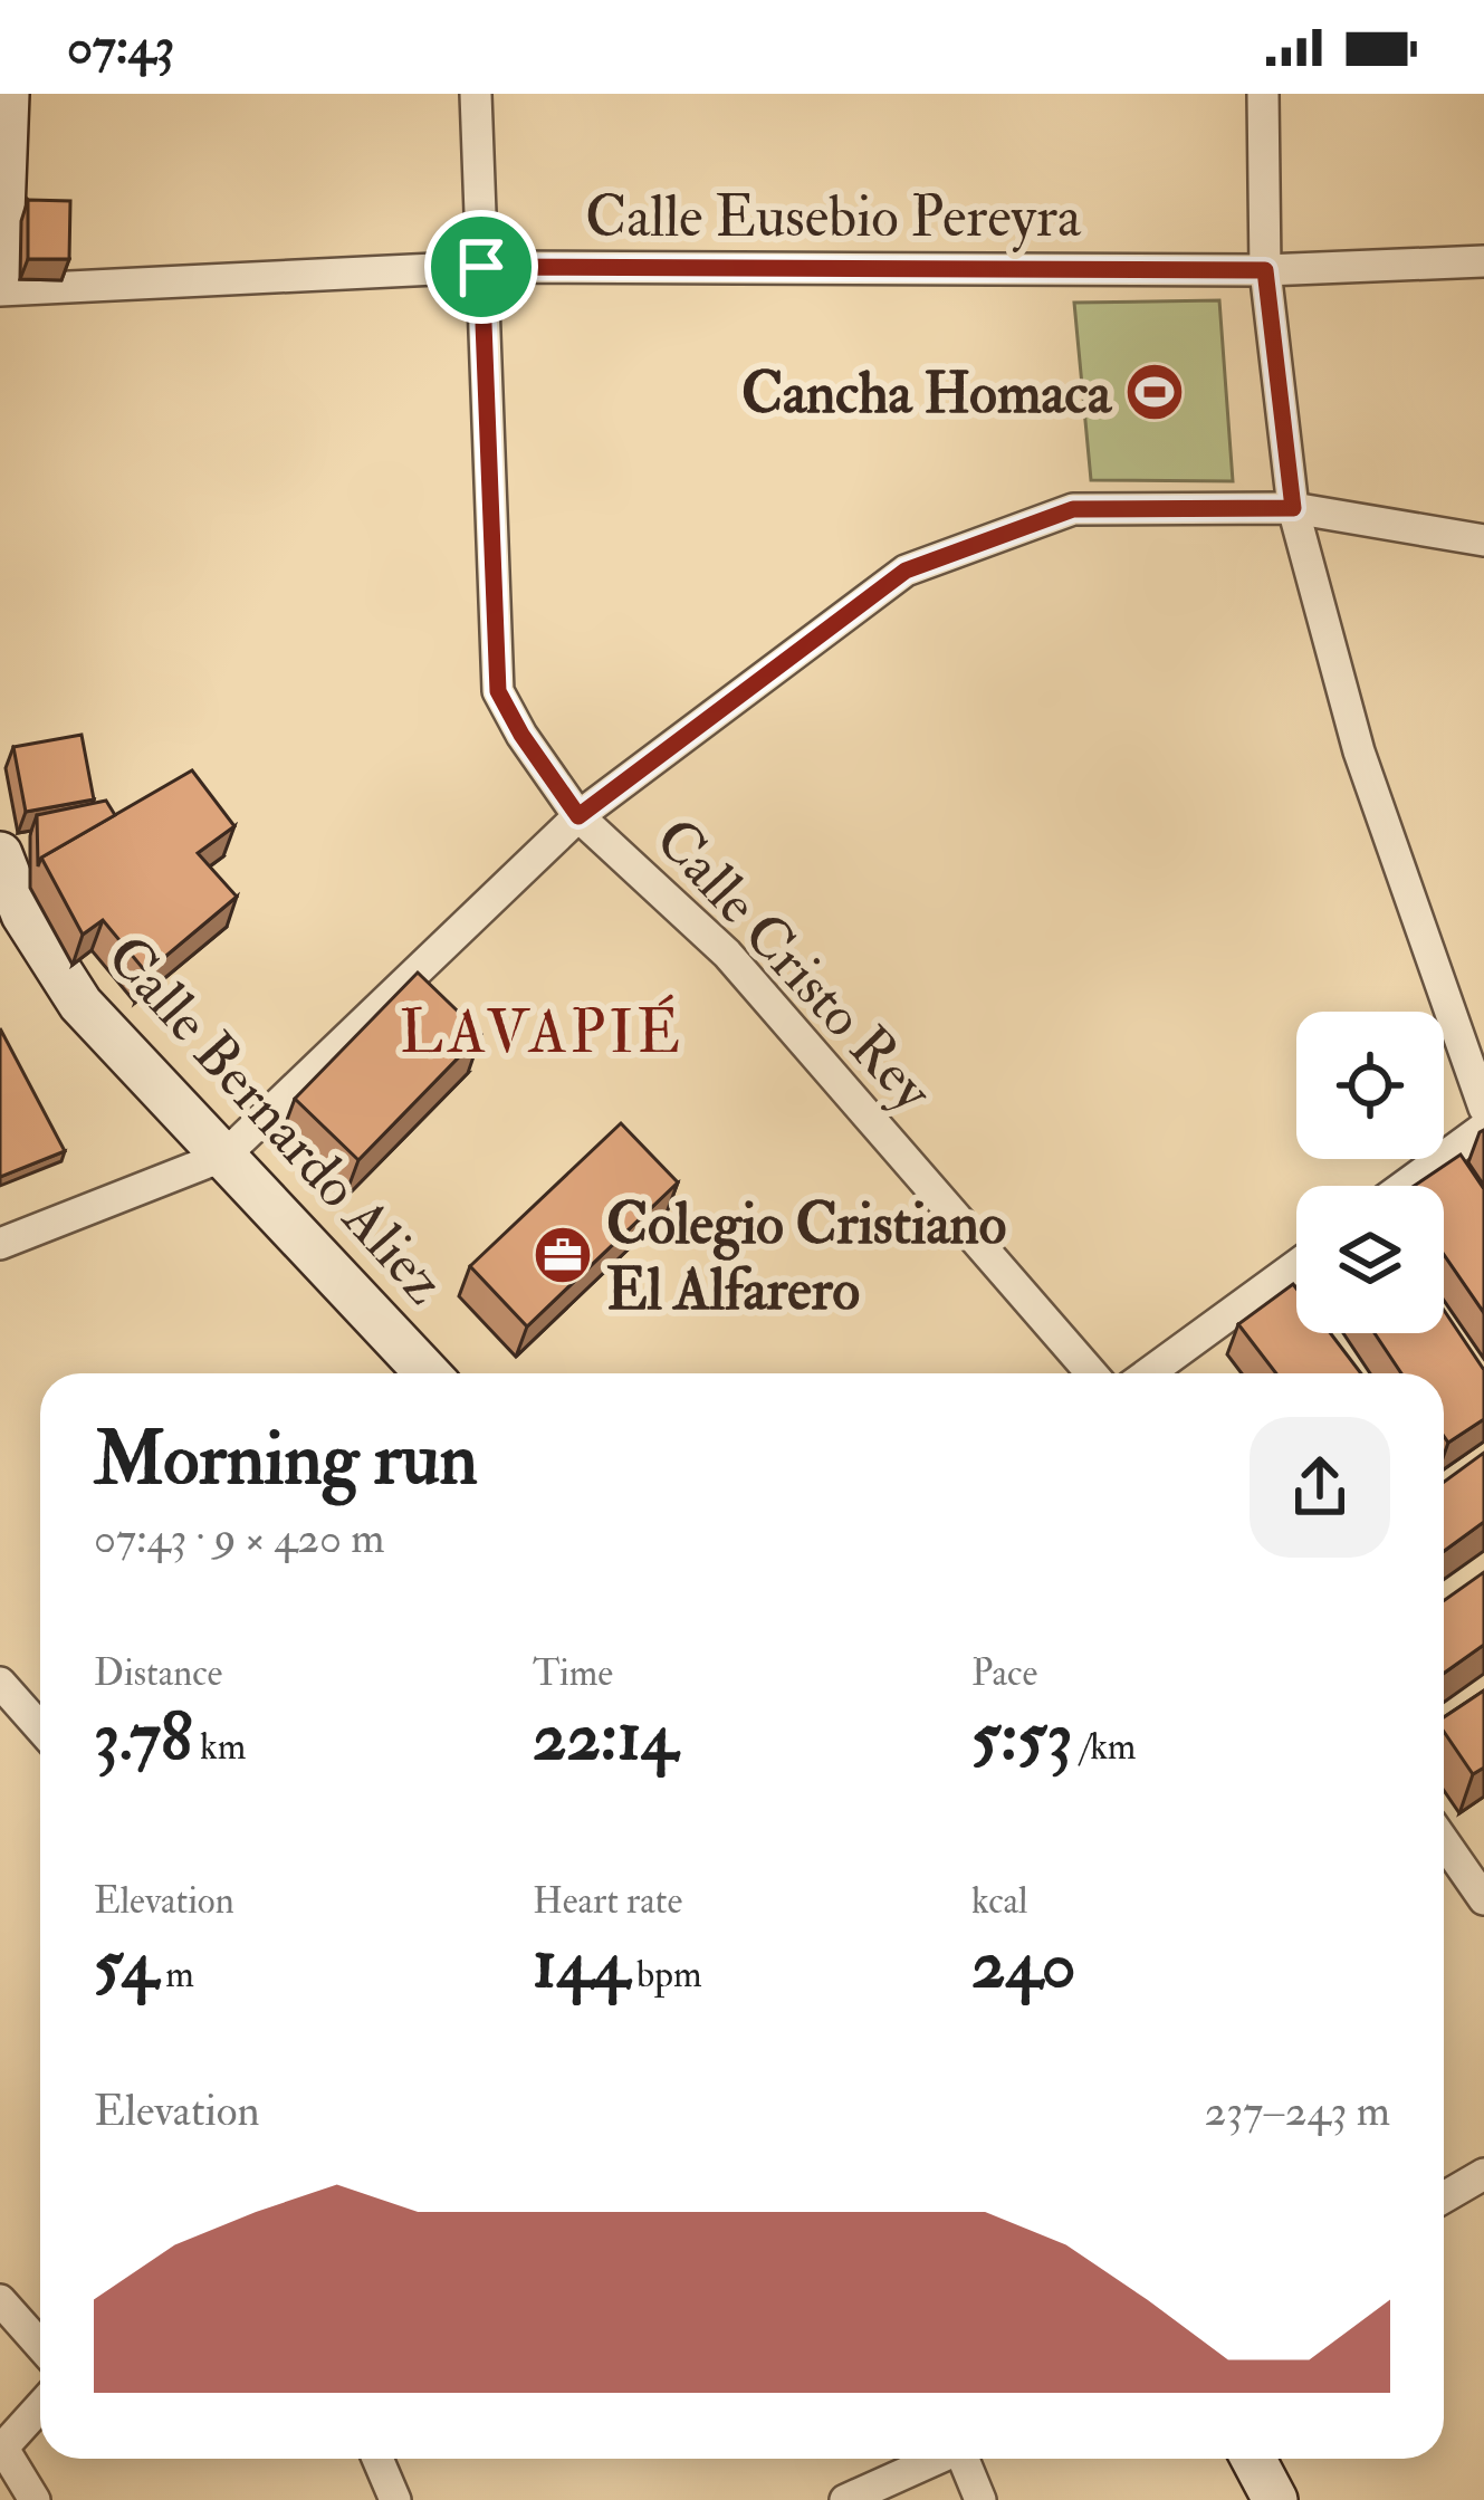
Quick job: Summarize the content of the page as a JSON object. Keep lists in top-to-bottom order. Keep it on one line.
{"streets":{"main road":["Calle Bernardo Aliez"],"street":["Calle Eusebio Pereyra","Calle Cristo Rey"]},"crossings":[["Calle Eusebio Pereyra","Calle Cristo Rey"]],"districts":["LAVAPIÉ"],"places":{"sports":["Cancha Homaca"],"office":["Colegio Cristiano El Alfarero"]},"page":{"status":"07:43","heading":["Morning run","07:43 · 9 × 420 m"],"stats":[["Distance","3.78 km"],["Time","22:14"],["Pace","5:53 /km"],["Elevation","54 m"],["Heart rate","144 bpm"],["kcal","240"]],"chart":["Elevation","237–243 m"]}}
